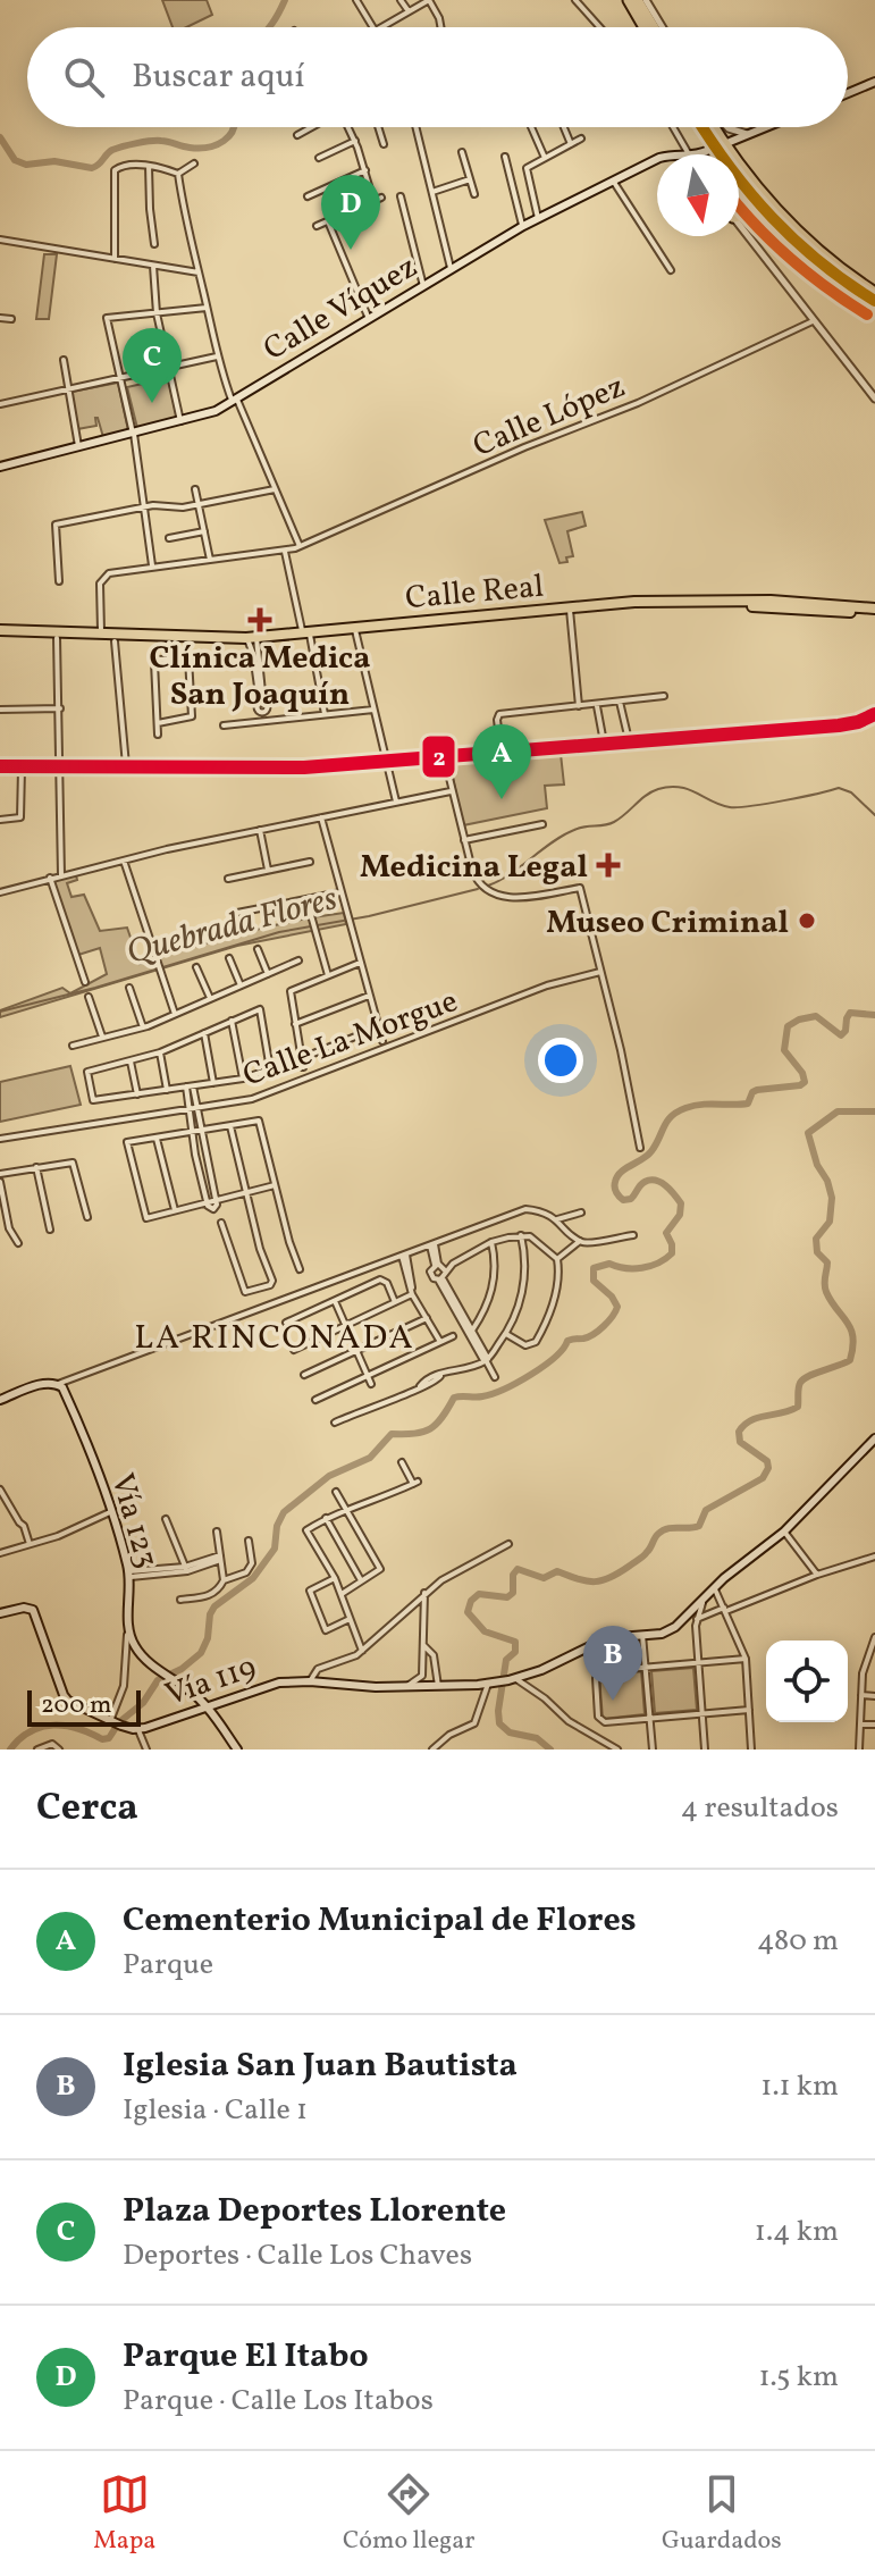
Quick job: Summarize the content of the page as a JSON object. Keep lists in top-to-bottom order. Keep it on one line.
{"streets":{"main road":["Calle Víquez","Calle Real","Vía 123","Vía 119"],"street":["Calle López","Calle La Morgue"]},"crossings":[["Calle López","Calle Real"]],"districts":["LA RINCONADA"],"water":["Quebrada Flores"],"places":{"health":["Clínica Medica San Joaquín","Medicina Legal"],"other":["Museo Criminal"]},"lines":["transit line 200","transit line 2"],"scale_bar":"200 m","north":"bottom","page":{"search":"Buscar aquí","pins":["D","C","A","B"],"scale":"200 m","heading":["Cerca","4 resultados"],"list":[{"mark":"A","name":"Cementerio Municipal de Flores","note":"Parque","value":"480 m"},{"mark":"B","name":"Iglesia San Juan Bautista","note":"Iglesia · Calle 1","value":"1.1 km"},{"mark":"C","name":"Plaza Deportes Llorente","note":"Deportes · Calle Los Chaves","value":"1.4 km"},{"mark":"D","name":"Parque El Itabo","note":"Parque · Calle Los Itabos","value":"1.5 km"}],"nav":["Mapa","Cómo llegar","Guardados"]}}
